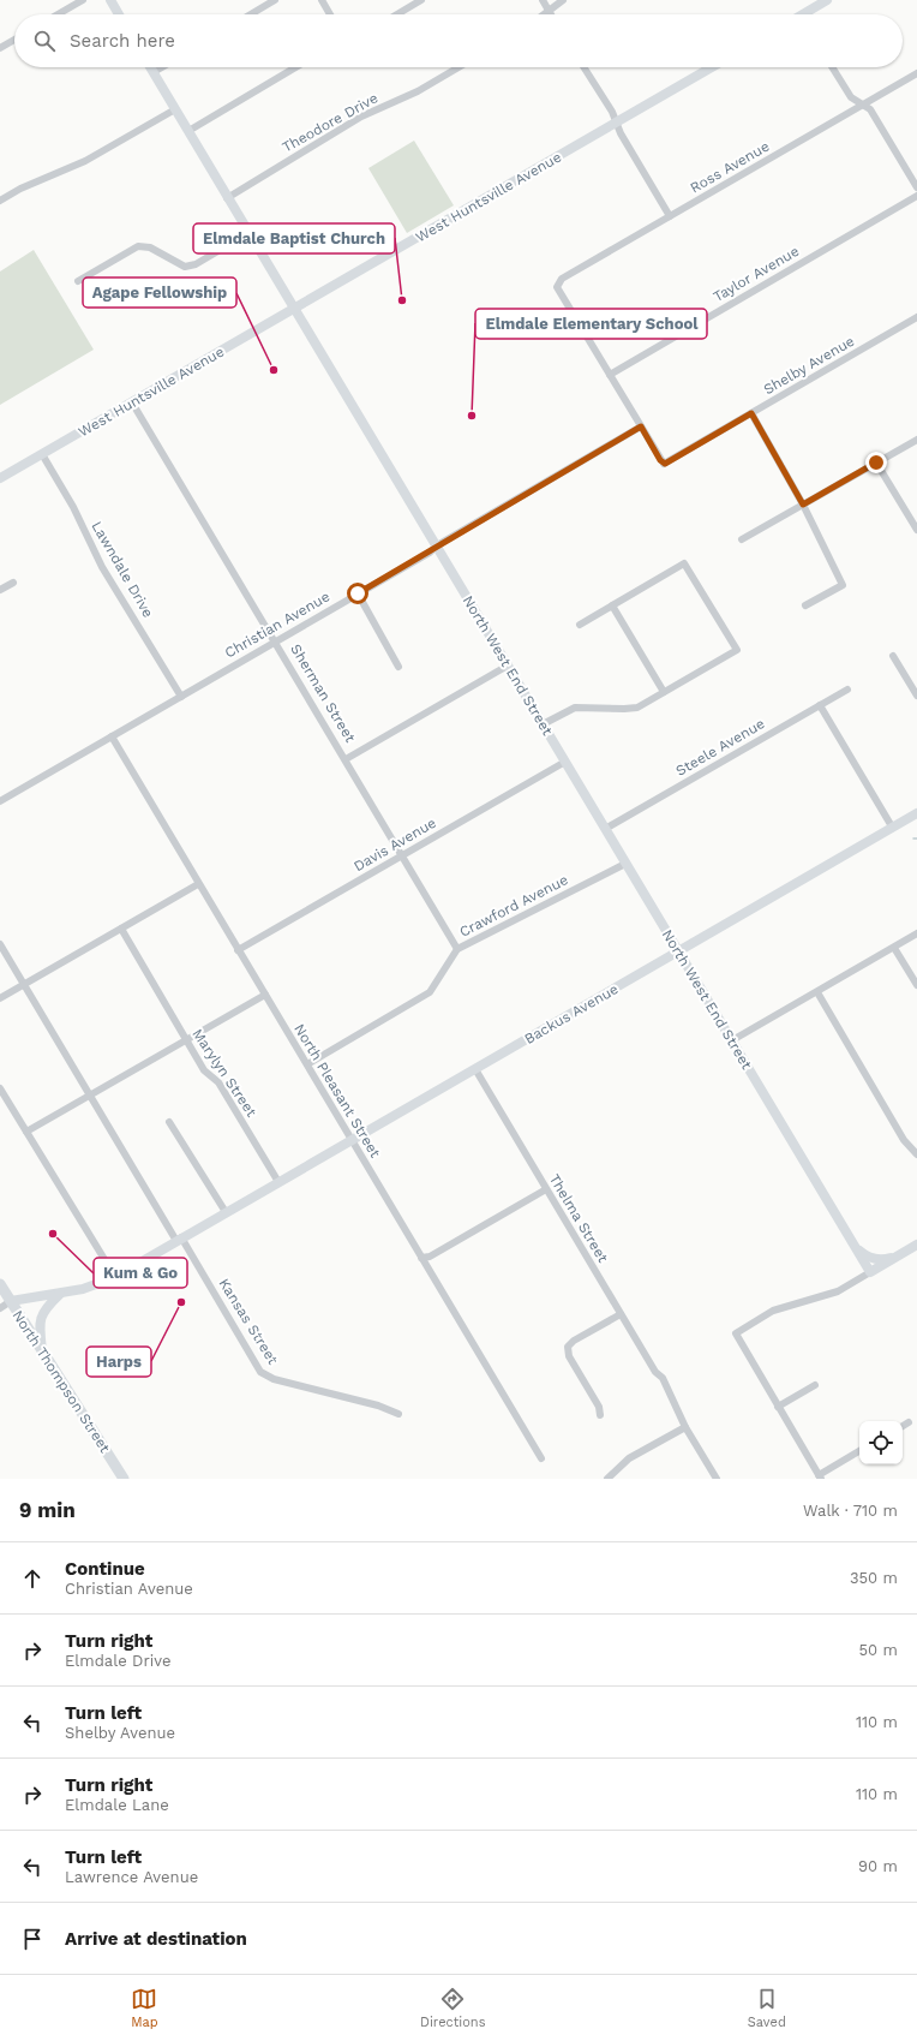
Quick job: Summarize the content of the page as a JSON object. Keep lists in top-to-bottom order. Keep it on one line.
{"streets":{"main road":["North Thompson Street"],"street":["Theodore Drive","Ross Avenue","West Huntsville Avenue","Taylor Avenue","Shelby Avenue","Lawndale Drive","Christian Avenue","North West End Street","Sherman Street","Steele Avenue","Davis Avenue","Crawford Avenue","Backus Avenue","Marylyn Street","North Pleasant Street","Thelma Street","Kansas Street"]},"crossings":[["Theodore Drive","North West End Street"],["Ross Avenue","Taylor Avenue"],["West Huntsville Avenue","Lawndale Drive"],["West Huntsville Avenue","North West End Street"],["West Huntsville Avenue","Sherman Street"],["Shelby Avenue","Christian Avenue"],["Lawndale Drive","Christian Avenue"],["Christian Avenue","North West End Street"],["Christian Avenue","Sherman Street"],["Christian Avenue","North Pleasant Street"],["North West End Street","Steele Avenue"],["North West End Street","Davis Avenue"],["North West End Street","Crawford Avenue"],["North West End Street","Backus Avenue"],["Sherman Street","Davis Avenue"],["Sherman Street","Crawford Avenue"],["Davis Avenue","North Pleasant Street"],["Crawford Avenue","North Pleasant Street"],["Backus Avenue","Marylyn Street"],["Backus Avenue","North Pleasant Street"],["Backus Avenue","Thelma Street"],["Backus Avenue","Kansas Street"],["Backus Avenue","North Thompson Street"]],"places":["Elmdale Baptist Church","Agape Fellowship","Elmdale Elementary School","Kum & Go","Harps"],"page":{"search":"Search here","heading":["9 min","Walk · 710 m"],"list":[["Continue","Christian Avenue","350 m"],["Turn right","Elmdale Drive","50 m"],["Turn left","Shelby Avenue","110 m"],["Turn right","Elmdale Lane","110 m"],["Turn left","Lawrence Avenue","90 m"],"Arrive at destination"],"nav":["Map","Directions","Saved"]}}
